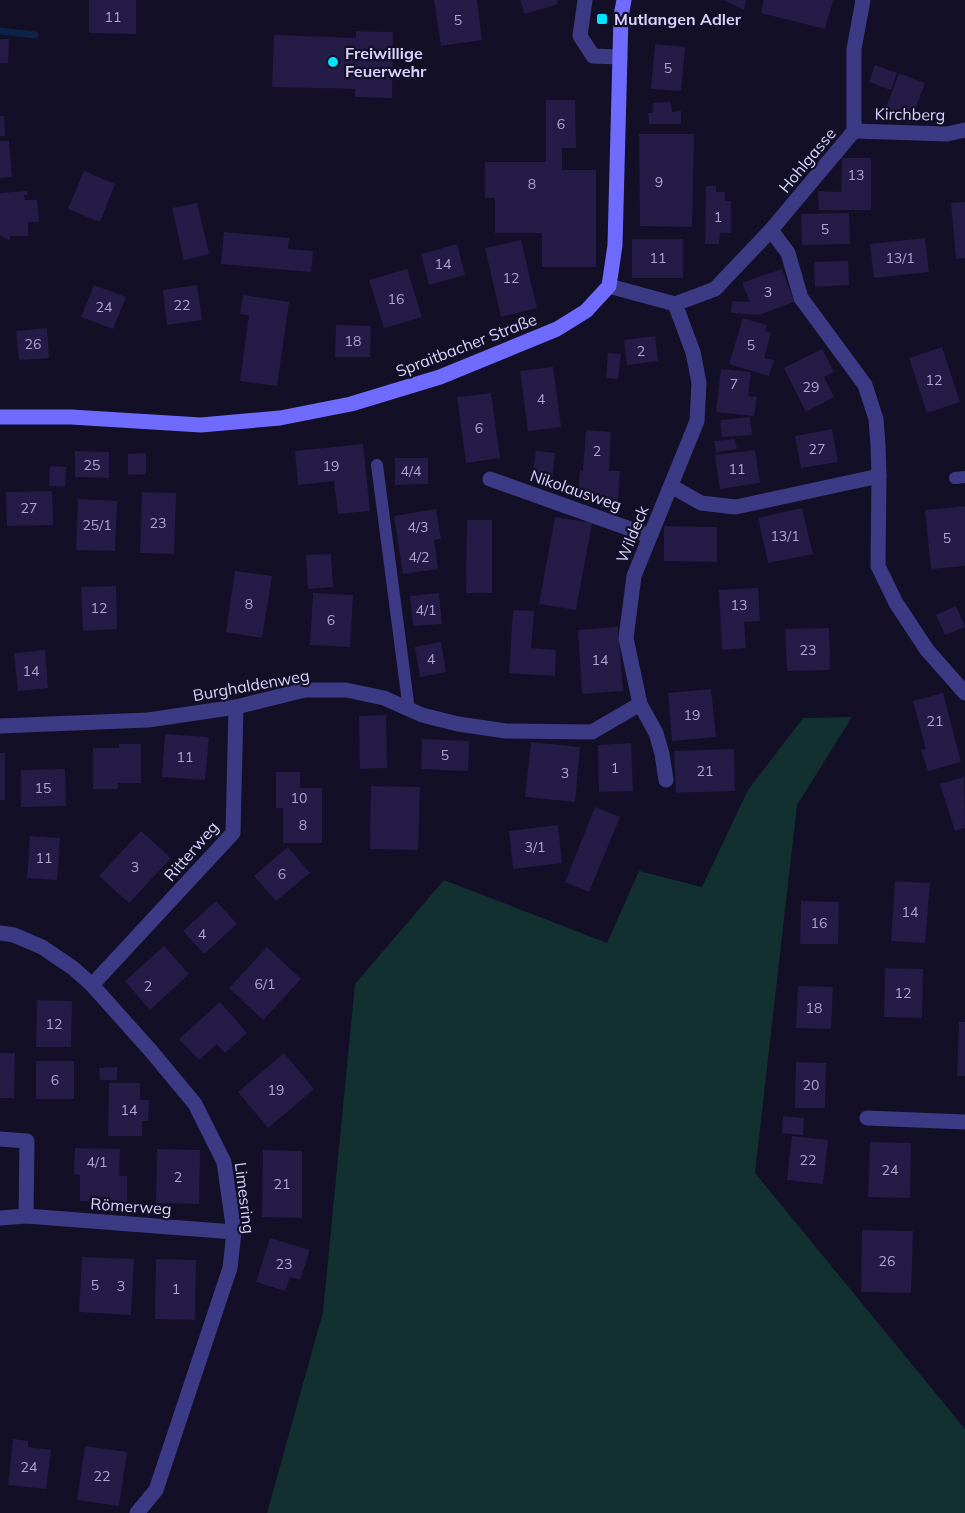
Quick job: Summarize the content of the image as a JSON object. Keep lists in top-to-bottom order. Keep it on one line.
{"streets":{"street":["Kirchberg","Hohlgasse","Spraitbacher Straße","Nikolausweg","Wildeck","Burghaldenweg","Ritterweg","Limesring","Römerweg"]},"crossings":[["Kirchberg","Hohlgasse"],["Nikolausweg","Wildeck"],["Wildeck","Burghaldenweg"],["Burghaldenweg","Ritterweg"],["Ritterweg","Limesring"],["Limesring","Römerweg"]],"places":{"transit":["Mutlangen Adler"],"other":["Freiwillige Feuerwehr"]},"house_numbers":["11","5","5","6","13","9","8","1","5","11","13/1","14","12","3","16","22","24","18","26","5","2","12","7","29","4","6","27","2","25","19","11","4/4","27","23","25/1","4/3","13/1","5","4/2","8","13","12","4/1","6","23","4","14","14","19","21","5","11","1","21","3","15","10","8","3/1","11","3","6","14","16","4","6/1","2","12","18","12","6","20","19","14","22","4/1","24","2","21","26","23","5","3","1","24","22"]}
